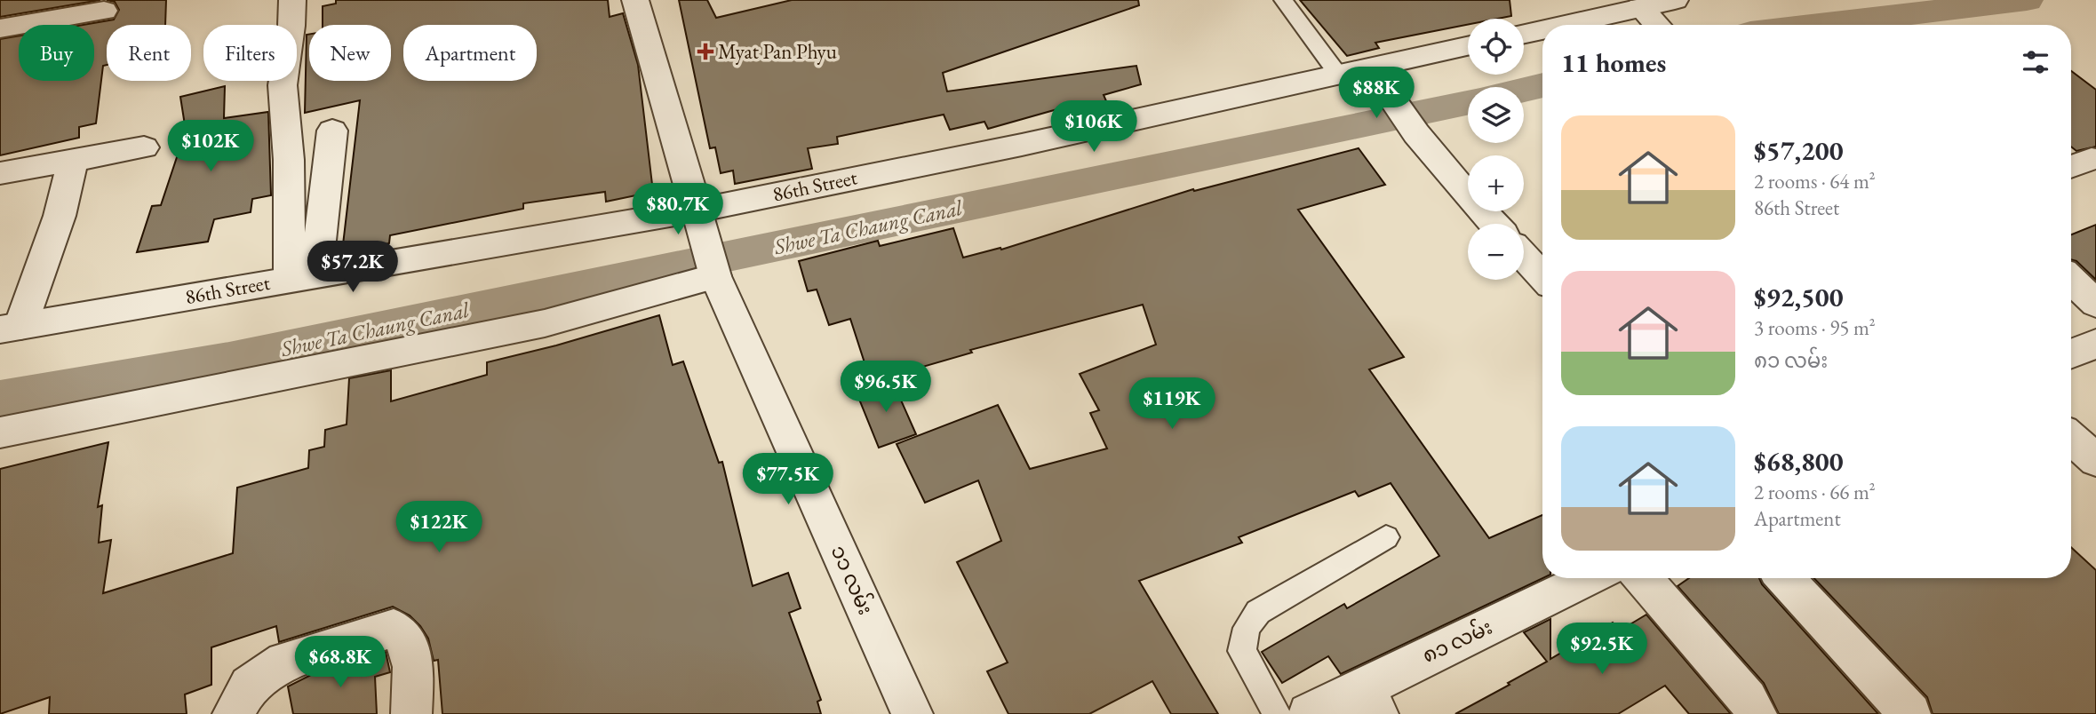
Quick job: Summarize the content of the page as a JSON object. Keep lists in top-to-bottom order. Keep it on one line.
{"streets":{"street":["86th Street","၁၁ လမ်း","၈၁ လမ်း"]},"crossings":[["86th Street","၁၁ လမ်း"]],"water":["Shwe Ta Chaung Canal"],"places":{"health":["Myat Pan Phyu"]},"page":{"map_buttons":["+","−"],"chip":["Buy","Rent","Filters","New","Apartment"],"heading":"11 homes","price":["$88K","$106K","$102K","$80.7K","$57.2K","$96.5K","$119K","$77.5K","$122K","$92.5K","$68.8K"],"list":[{"name":"$57,200","note":"2 rooms · 64 m² · 86th Street"},{"name":"$92,500","note":"3 rooms · 95 m² · ၈၁ လမ်း"},{"name":"$68,800","note":"2 rooms · 66 m² · Apartment"}]}}
